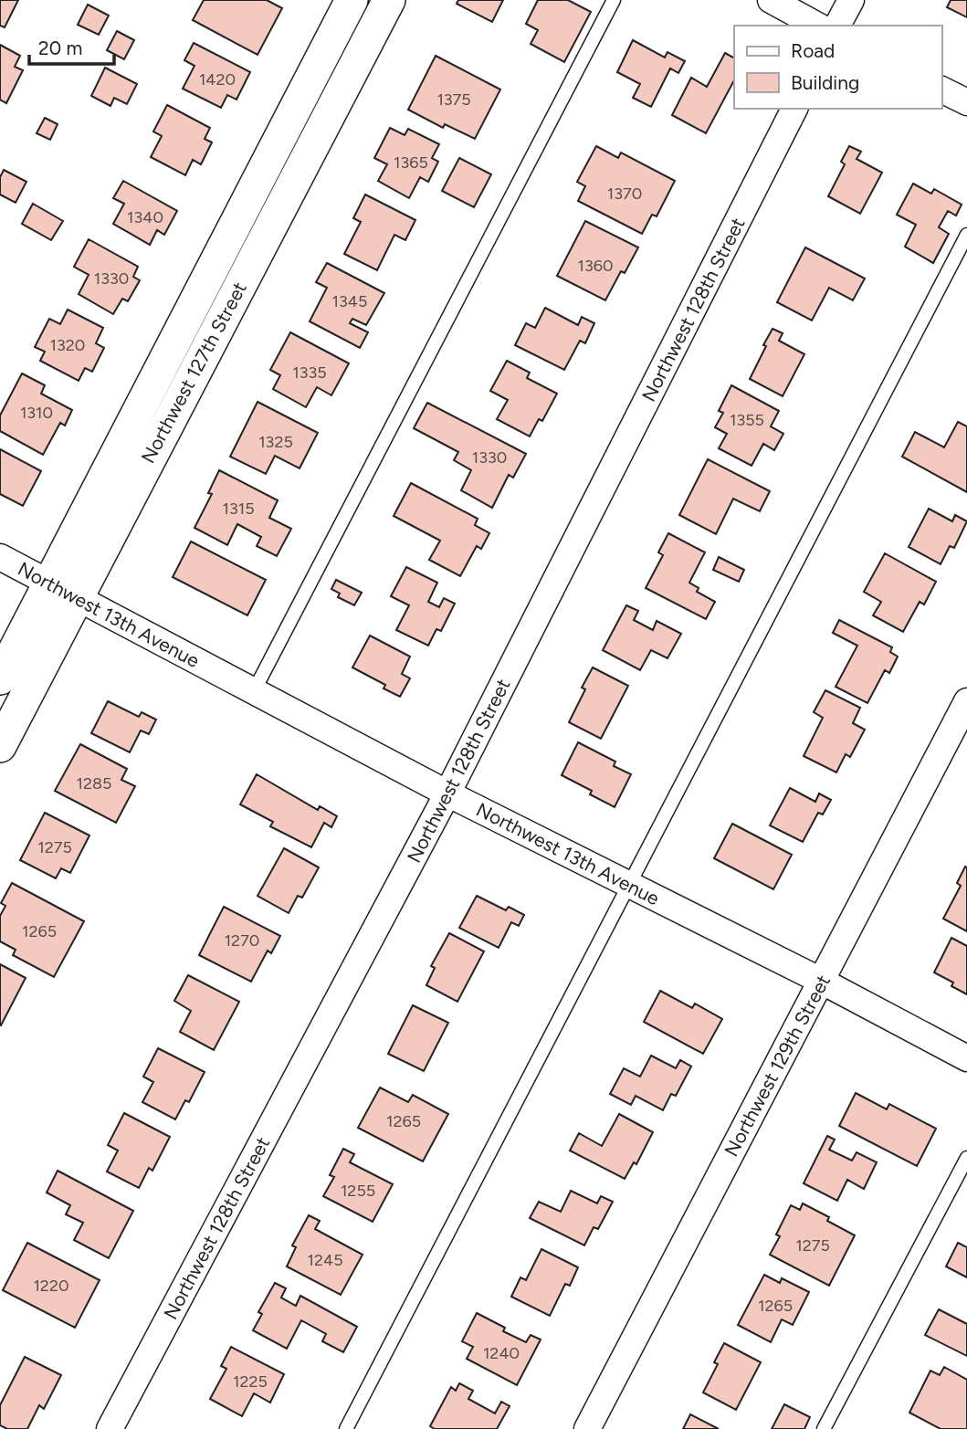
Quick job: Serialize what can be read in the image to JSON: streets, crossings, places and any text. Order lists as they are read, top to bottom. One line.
{"streets":{"street":["Northwest 128th Street","Northwest 127th Street","Northwest 13th Avenue","Northwest 129th Street"]},"crossings":[["Northwest 128th Street","Northwest 13th Avenue"],["Northwest 127th Street","Northwest 13th Avenue"],["Northwest 13th Avenue","Northwest 129th Street"]],"house_numbers":["1420","1375","1365","1370","1340","1360","1330","1345","1320","1335","1310","1355","1325","1330","1315","1285","1275","1265","1270","1265","1255","1275","1245","1220","1265","1240","1225"],"legend":["Road","Building"],"scale_bar":"20 m"}
